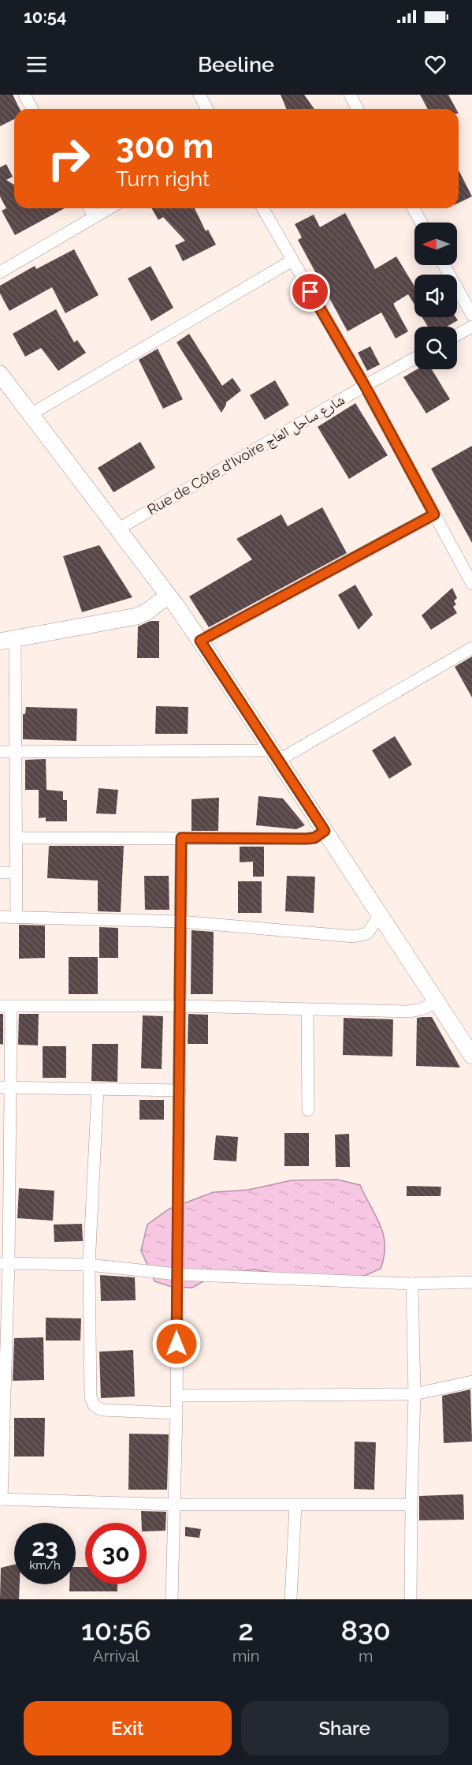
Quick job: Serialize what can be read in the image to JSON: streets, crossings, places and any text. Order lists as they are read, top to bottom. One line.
{"streets":{"street":["Rue de Côte d'Ivoire شارع ساحل العاج"]},"north":"left","page":{"status":"10:54","header":"Beeline","turn":["300 m","Turn right"],"speed":"23 km/h","limit":"30","eta":["10:56","Arrival","2","min","830","m"],"buttons":["Exit","Share"]}}
